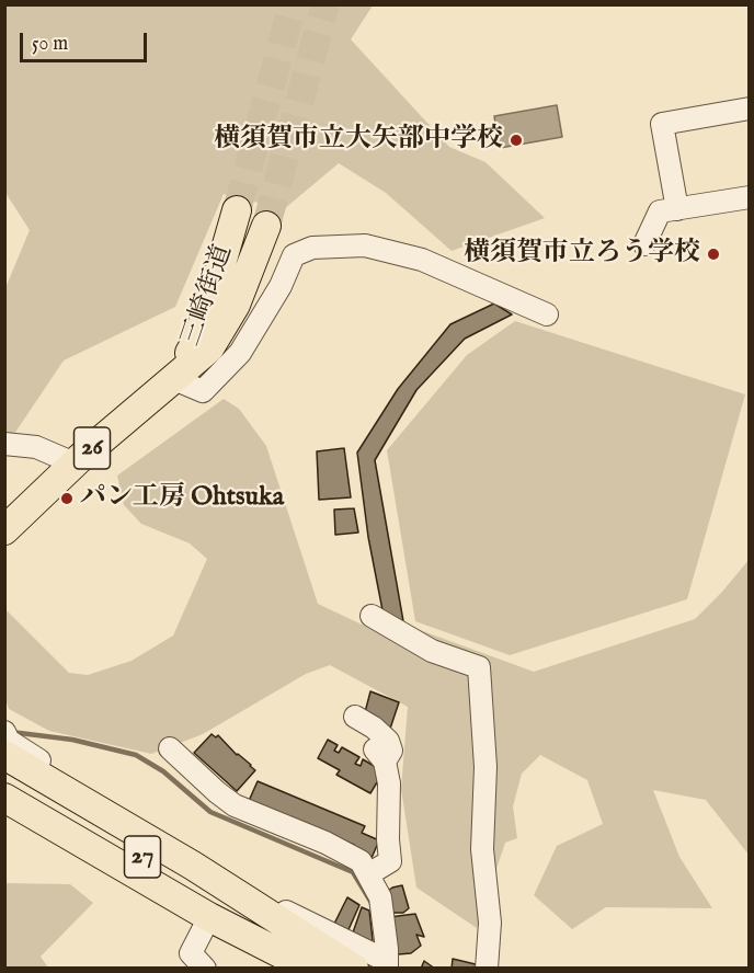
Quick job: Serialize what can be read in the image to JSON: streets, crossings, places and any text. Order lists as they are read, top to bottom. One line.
{"streets":{"main road":["三崎街道","26","27"]},"places":["横須賀市立大矢部中学校","横須賀市立ろう学校","パン工房 Ohtsuka"],"scale_bar":"50 m"}
